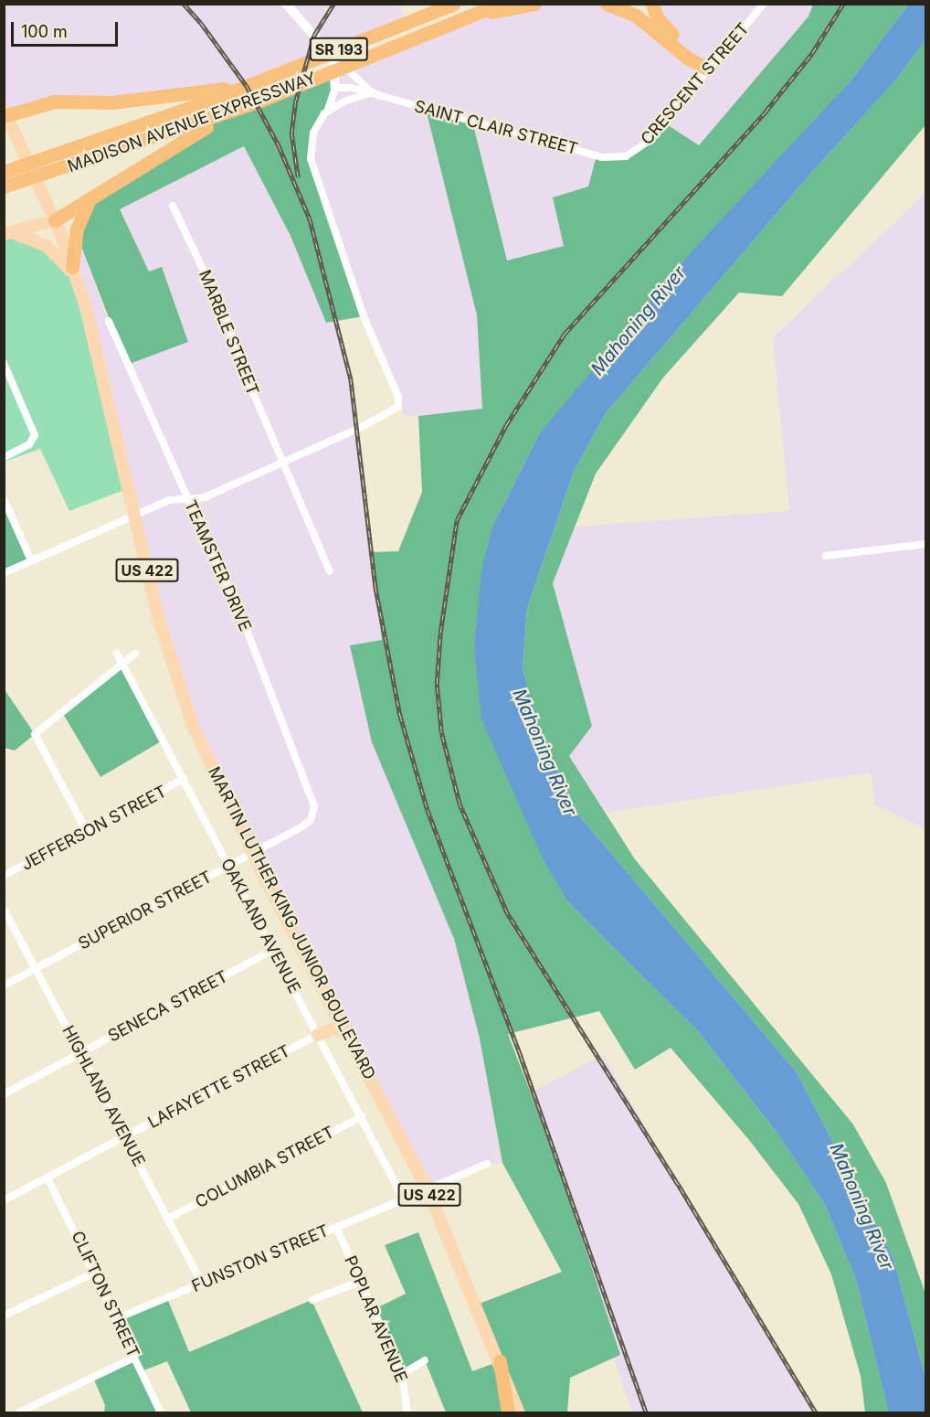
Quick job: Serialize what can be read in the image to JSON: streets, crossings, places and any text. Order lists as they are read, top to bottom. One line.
{"streets":{"highway":["SR 193","MADISON AVENUE EXPRESSWAY"],"main road":["US 422","MARTIN LUTHER KING JUNIOR BOULEVARD"],"street":["CRESCENT STREET","SAINT CLAIR STREET","MARBLE STREET","TEAMSTER DRIVE","JEFFERSON STREET","SUPERIOR STREET","OAKLAND AVENUE","SENECA STREET","LAFAYETTE STREET","HIGHLAND AVENUE","COLUMBIA STREET","FUNSTON STREET","CLIFTON STREET","POPLAR AVENUE"]},"crossings":[["SR 193","MADISON AVENUE EXPRESSWAY"],["SR 193","US 422"],["SR 193","MARTIN LUTHER KING JUNIOR BOULEVARD"],["CRESCENT STREET","SAINT CLAIR STREET"],["TEAMSTER DRIVE","SUPERIOR STREET"],["US 422","MARTIN LUTHER KING JUNIOR BOULEVARD"],["JEFFERSON STREET","OAKLAND AVENUE"],["SUPERIOR STREET","MARTIN LUTHER KING JUNIOR BOULEVARD"],["SUPERIOR STREET","OAKLAND AVENUE"],["SUPERIOR STREET","HIGHLAND AVENUE"],["OAKLAND AVENUE","SENECA STREET"],["OAKLAND AVENUE","LAFAYETTE STREET"],["OAKLAND AVENUE","COLUMBIA STREET"],["OAKLAND AVENUE","FUNSTON STREET"],["SENECA STREET","HIGHLAND AVENUE"],["LAFAYETTE STREET","HIGHLAND AVENUE"],["LAFAYETTE STREET","CLIFTON STREET"],["HIGHLAND AVENUE","COLUMBIA STREET"],["HIGHLAND AVENUE","FUNSTON STREET"],["FUNSTON STREET","CLIFTON STREET"],["FUNSTON STREET","POPLAR AVENUE"]],"water":["Mahoning River"],"scale_bar":"100 m"}
